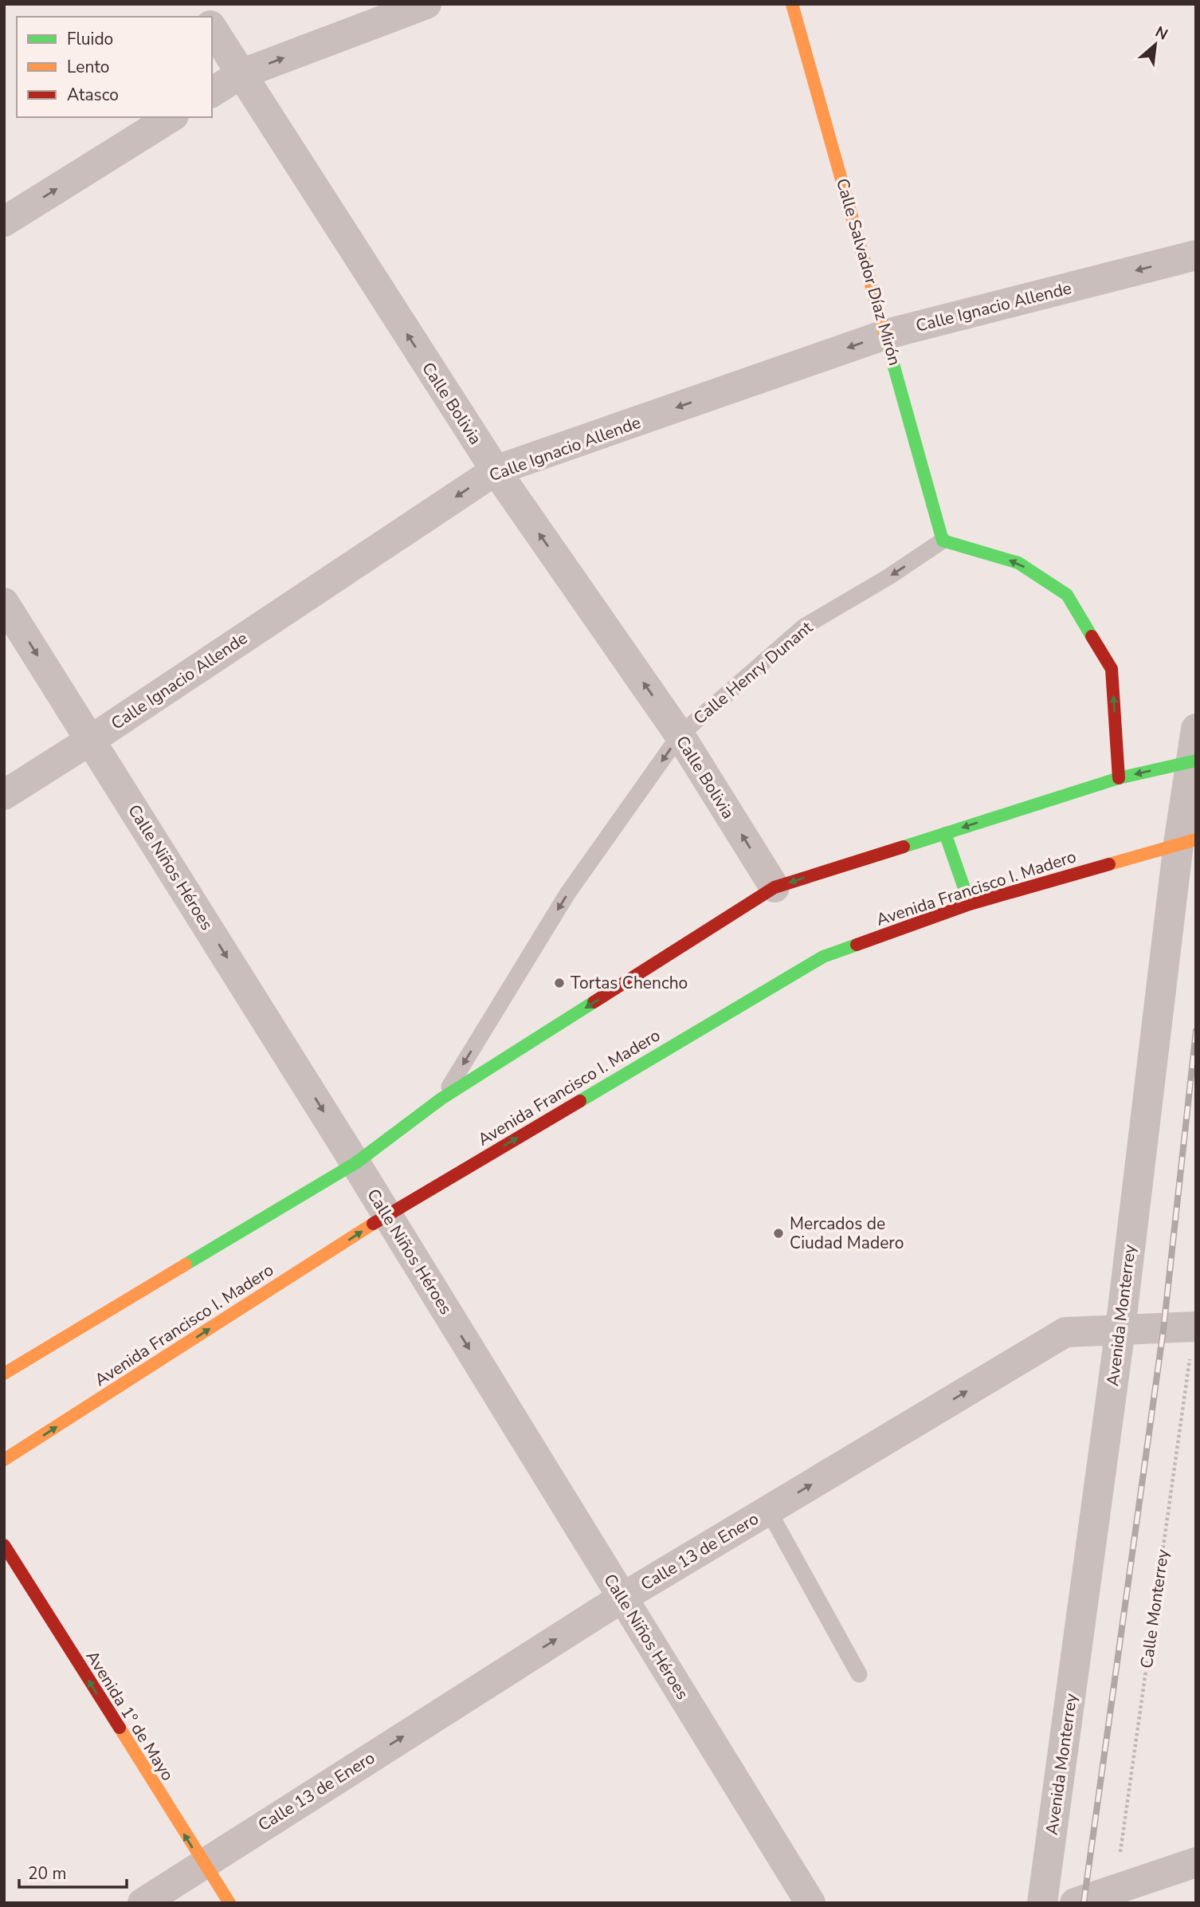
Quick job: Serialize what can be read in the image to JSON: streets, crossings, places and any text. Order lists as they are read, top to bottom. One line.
{"streets":{"main road":["Calle Salvador Díaz Mirón","Avenida Francisco I. Madero","Avenida 1º de Mayo"],"street":["Calle Ignacio Allende","Calle Bolivia","Calle Niños Héroes","Avenida Monterrey","Calle 13 de Enero"],"lane":["Calle Henry Dunant"],"path":["Calle Monterrey"]},"crossings":[["Calle Salvador Díaz Mirón","Calle Ignacio Allende"],["Calle Salvador Díaz Mirón","Calle Henry Dunant"],["Calle Ignacio Allende","Calle Bolivia"],["Calle Ignacio Allende","Calle Niños Héroes"],["Calle Bolivia","Calle Henry Dunant"],["Calle Niños Héroes","Avenida Francisco I. Madero"],["Calle Niños Héroes","Calle 13 de Enero"],["Avenida Francisco I. Madero","Avenida Monterrey"],["Avenida Monterrey","Calle 13 de Enero"],["Calle 13 de Enero","Calle Monterrey"],["Calle 13 de Enero","Avenida 1º de Mayo"]],"one_way":["Calle Ignacio Allende","Calle Bolivia","Calle Henry Dunant","Calle Niños Héroes","Calle 13 de Enero","Avenida 1º de Mayo"],"places":["Tortas Chencho","Mercados de Ciudad Madero"],"legend":["Fluido","Lento","Atasco"],"scale_bar":"20 m","north":"top right"}
